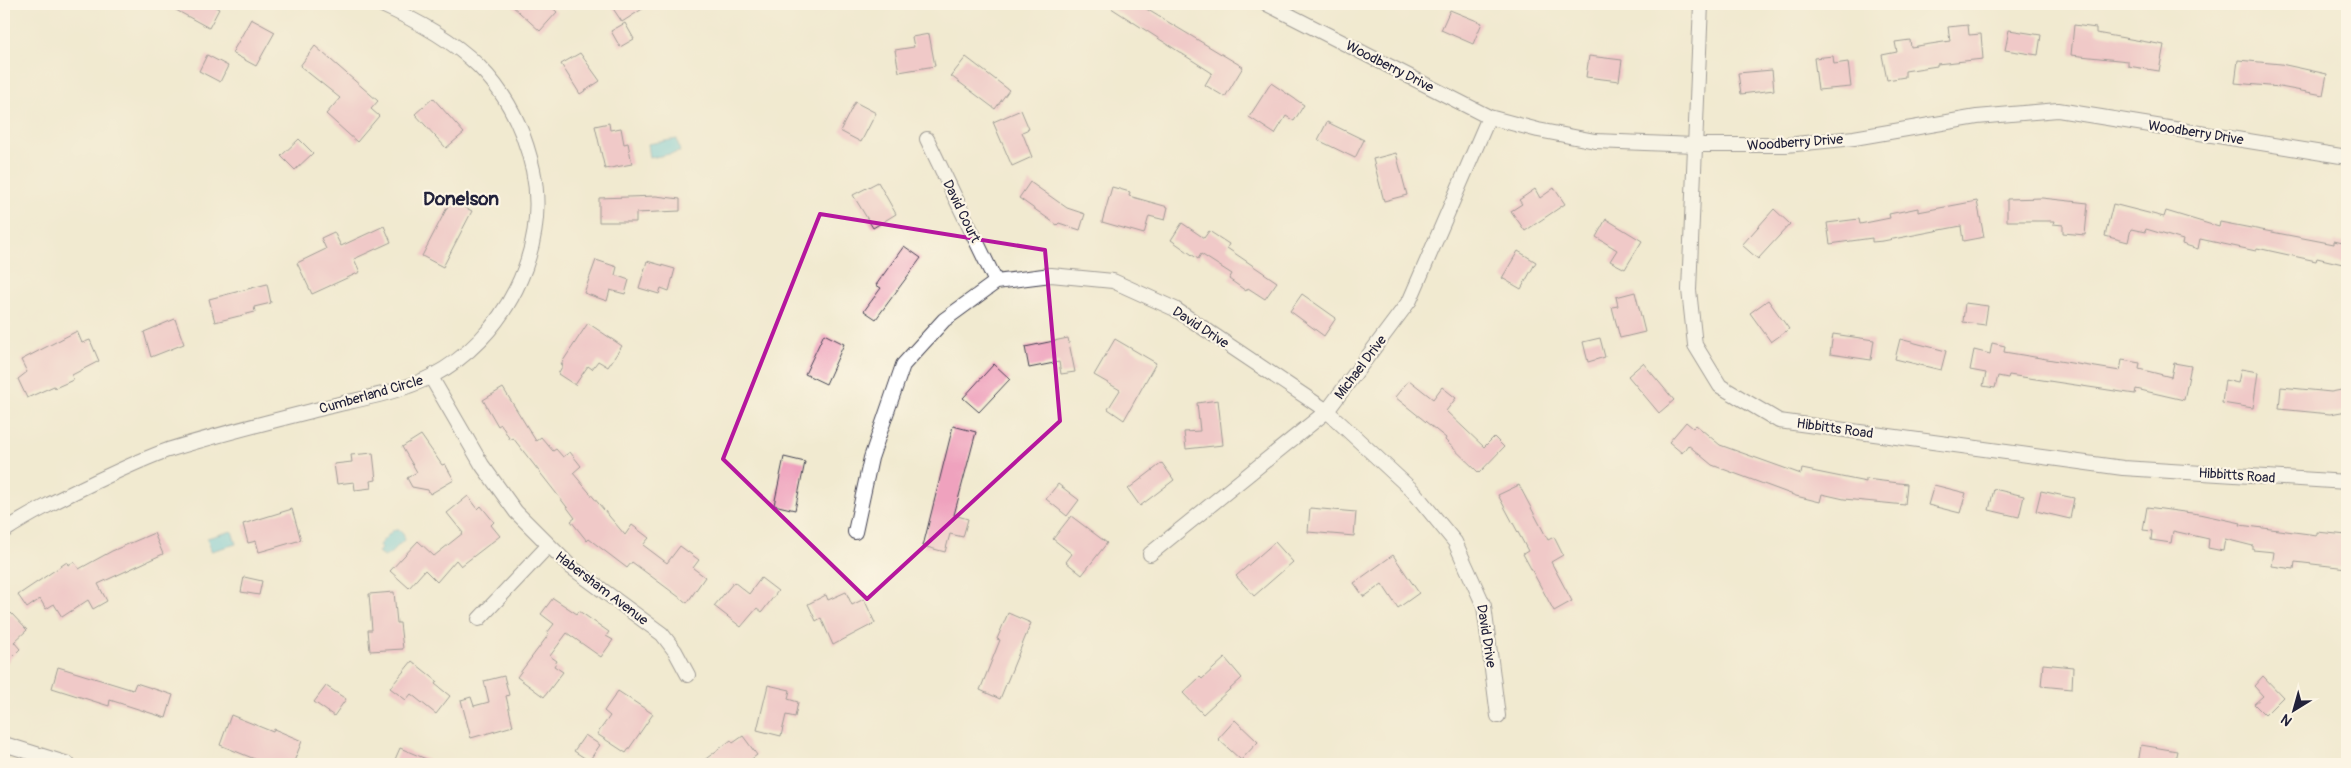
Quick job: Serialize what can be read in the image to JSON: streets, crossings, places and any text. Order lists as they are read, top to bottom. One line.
{"streets":{"street":["Woodberry Drive","David Court","David Drive","Michael Drive","Cumberland Circle","Hibbitts Road","Habersham Avenue"]},"crossings":[["Woodberry Drive","Michael Drive"],["Woodberry Drive","Hibbitts Road"],["David Court","David Drive"],["David Drive","Michael Drive"],["Cumberland Circle","Habersham Avenue"]],"districts":["Donelson"],"north":"bottom left"}
